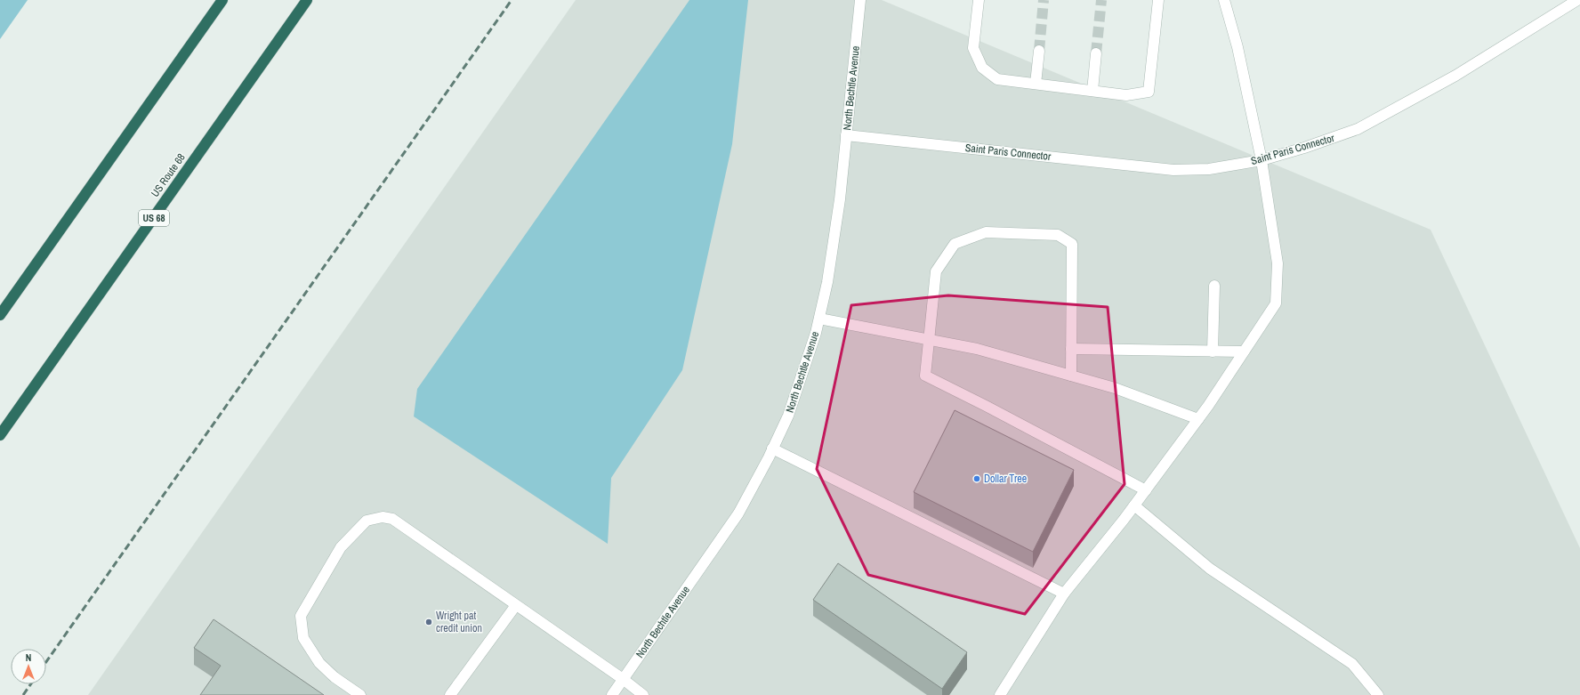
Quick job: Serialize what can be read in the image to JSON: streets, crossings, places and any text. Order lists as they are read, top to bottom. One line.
{"streets":{"highway":["US Route 68","US 68"],"street":["North Bechtle Avenue","Saint Paris Connector"]},"crossings":[["North Bechtle Avenue","Saint Paris Connector"]],"places":["Dollar Tree","Wright pat credit union"],"north":"top"}
